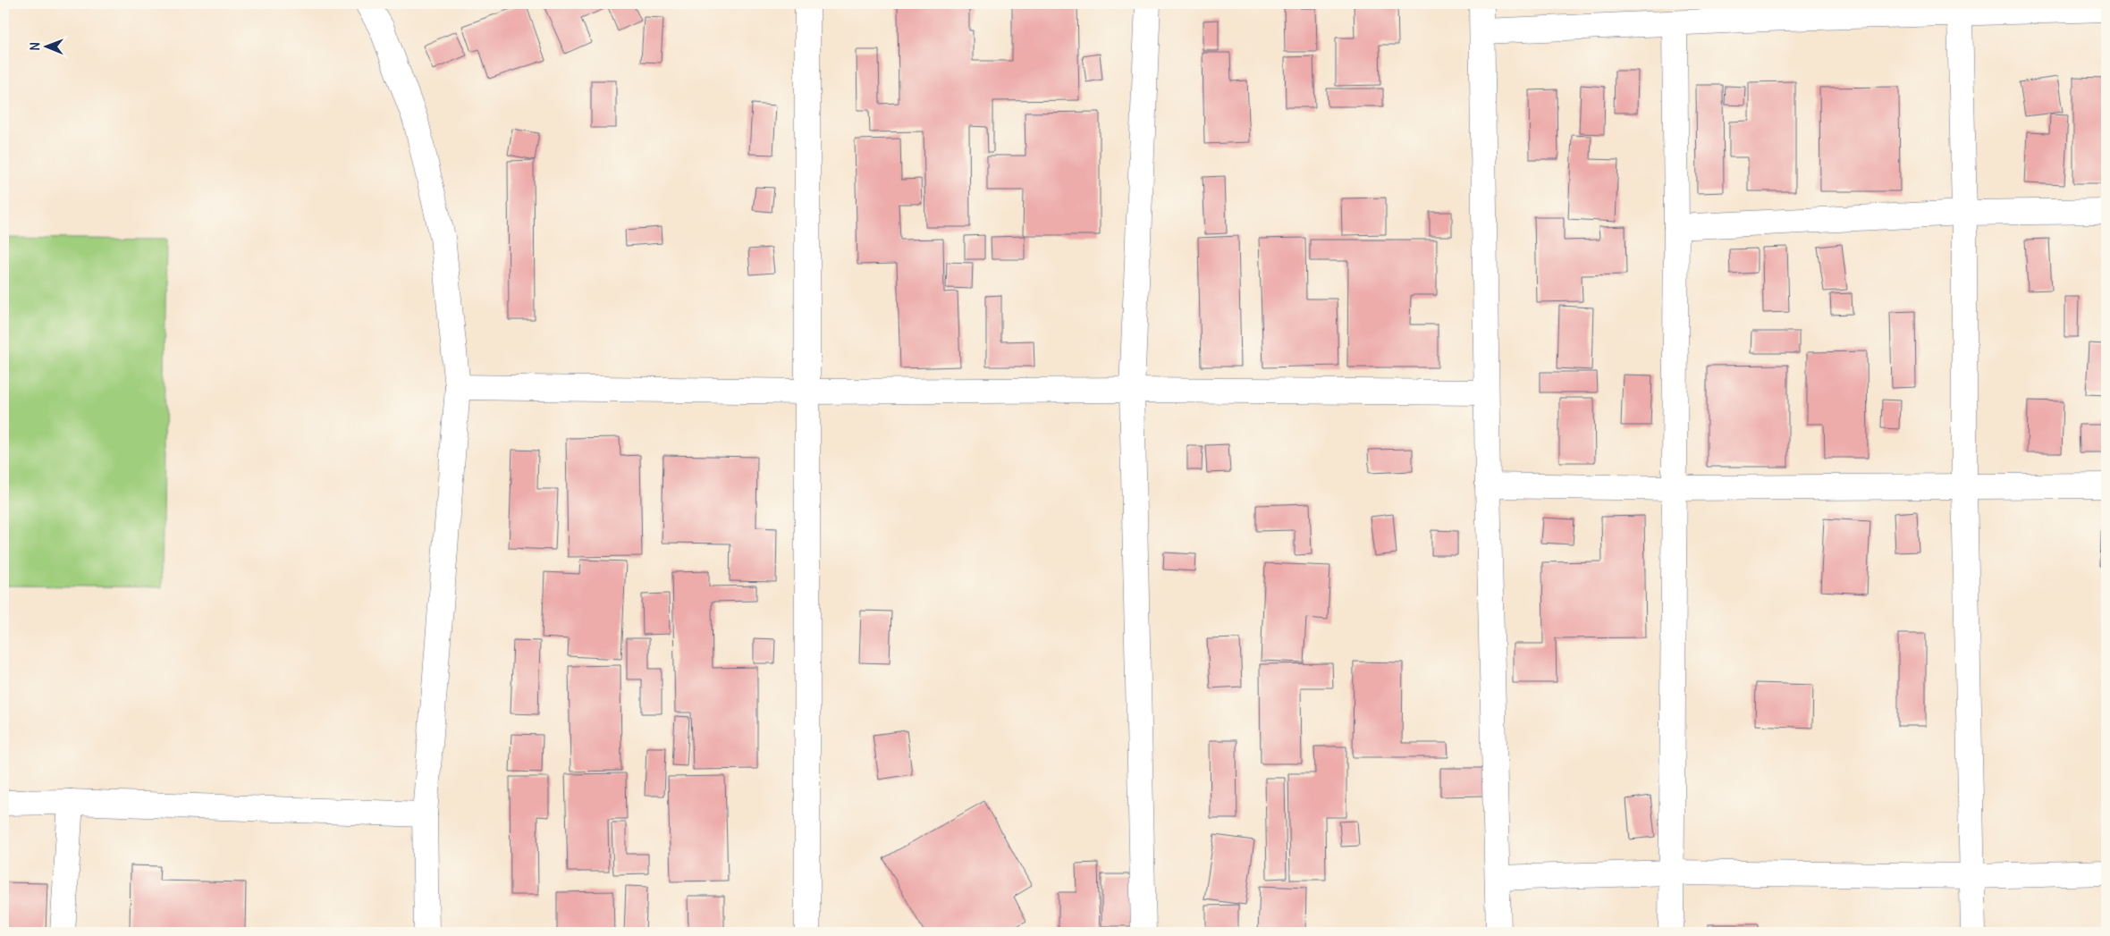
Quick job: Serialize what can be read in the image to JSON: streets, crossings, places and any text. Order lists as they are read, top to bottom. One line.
{"north":"left"}
